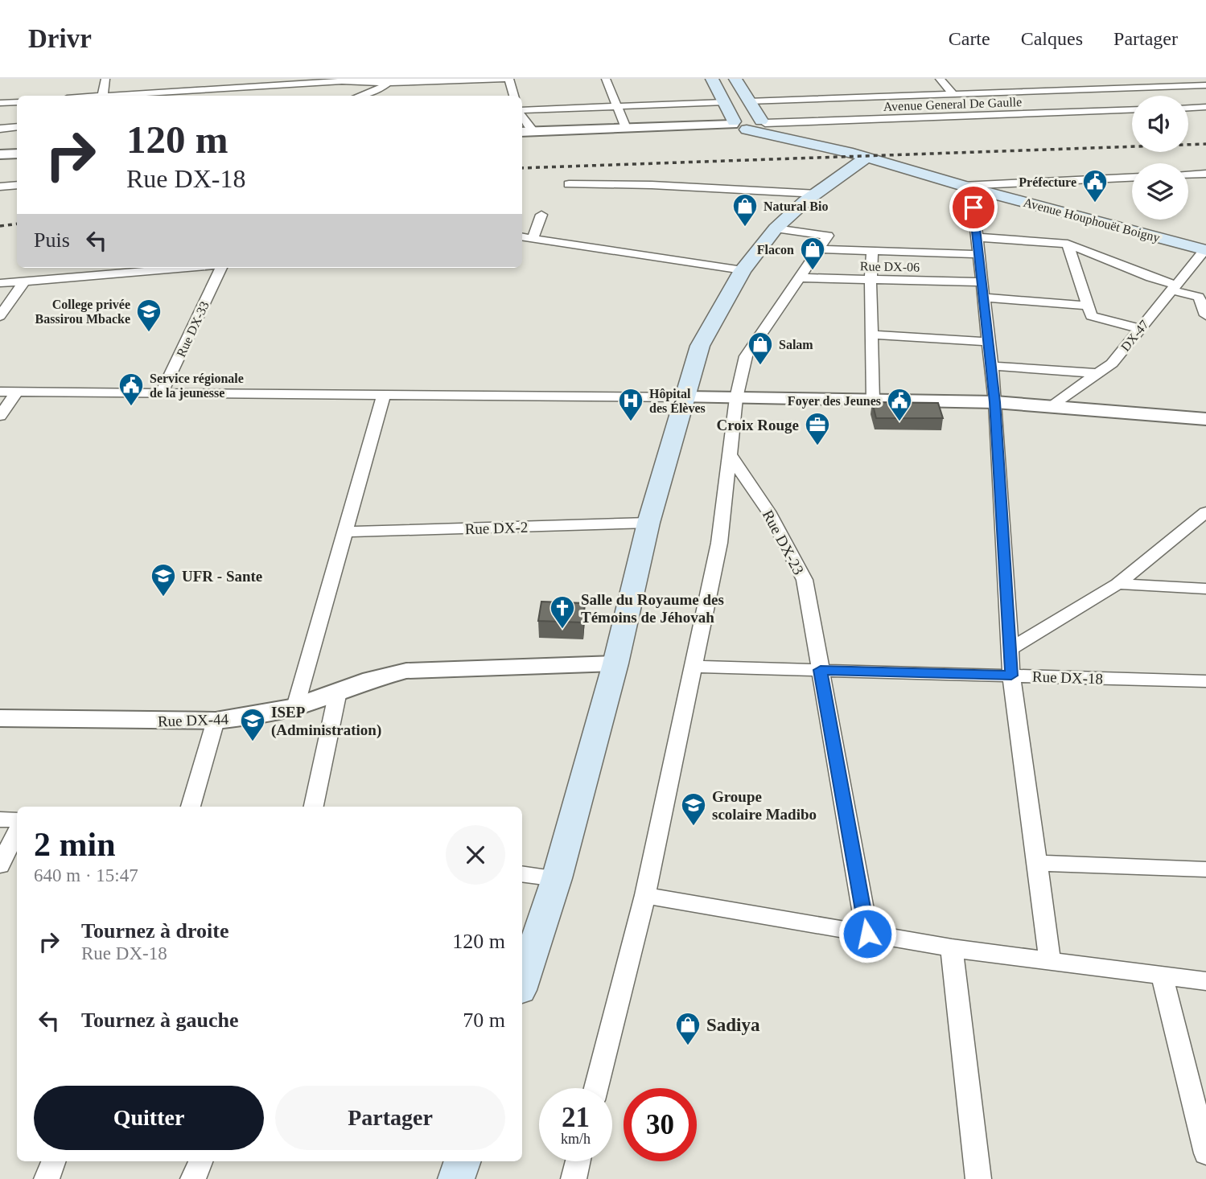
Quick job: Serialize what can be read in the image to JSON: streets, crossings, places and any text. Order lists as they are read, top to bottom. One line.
{"streets":{"main road":["Avenue Houphouët Boigny"],"street":["Avenue General De Gaulle","Rue DX-06","Rue DX-33","DX-47","Rue DX-2","Rue DX-23","Rue DX-18","Rue DX-44"]},"crossings":[["Avenue Houphouët Boigny","DX-47"],["Rue DX-23","Rue DX-18"]],"places":{"public building":["Préfecture","Service régionale de la jeunesse","Foyer des Jeunes"],"shop":["Natural Bio","Flacon","Salam","Sadiya"],"school or university":["College privée Bassirou Mbacke","UFR - Sante","ISEP (Administration)","Groupe scolaire Madibo"],"hospital":["Hôpital des Élèves"],"office":["Croix Rouge"],"church":["Salle du Royaume des Témoins de Jéhovah"]},"page":{"header":"Drivr","nav":["Carte","Calques","Partager"],"turn":["120 m","Rue DX-18"],"then":"Puis","heading":["2 min","640 m · 15:47"],"list":[{"name":"Tournez à droite","note":"Rue DX-18","value":"120 m"},{"name":"Tournez à gauche","value":"70 m"}],"buttons":["Quitter","Partager"],"speed":"21 km/h","limit":"30"}}
